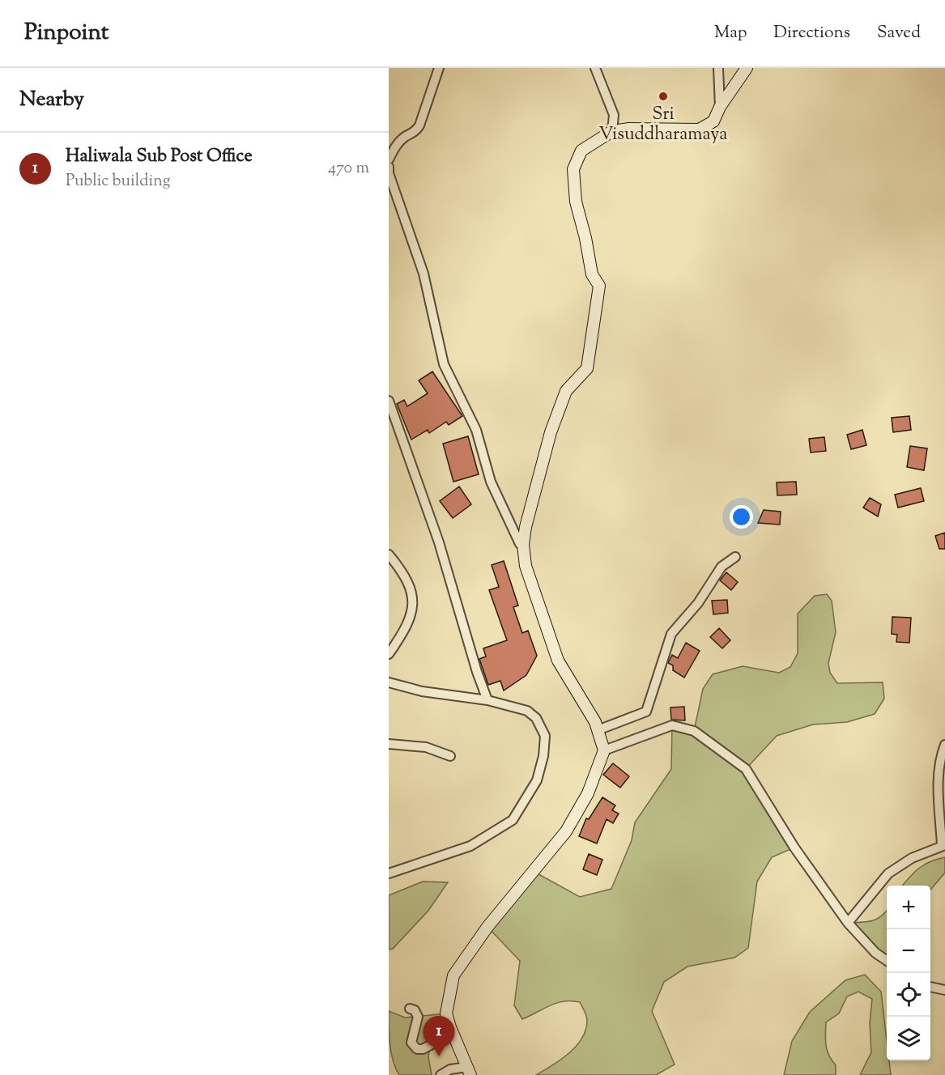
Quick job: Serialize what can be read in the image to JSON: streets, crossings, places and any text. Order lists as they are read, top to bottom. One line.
{"places":["Sri Visuddharamaya"],"page":{"header":"Pinpoint","nav":["Map","Directions","Saved"],"heading":"Nearby","list":[{"mark":"1","name":"Haliwala Sub Post Office","note":"Public building","value":"470 m"}],"map_buttons":["+","−"],"pins":"1"}}
